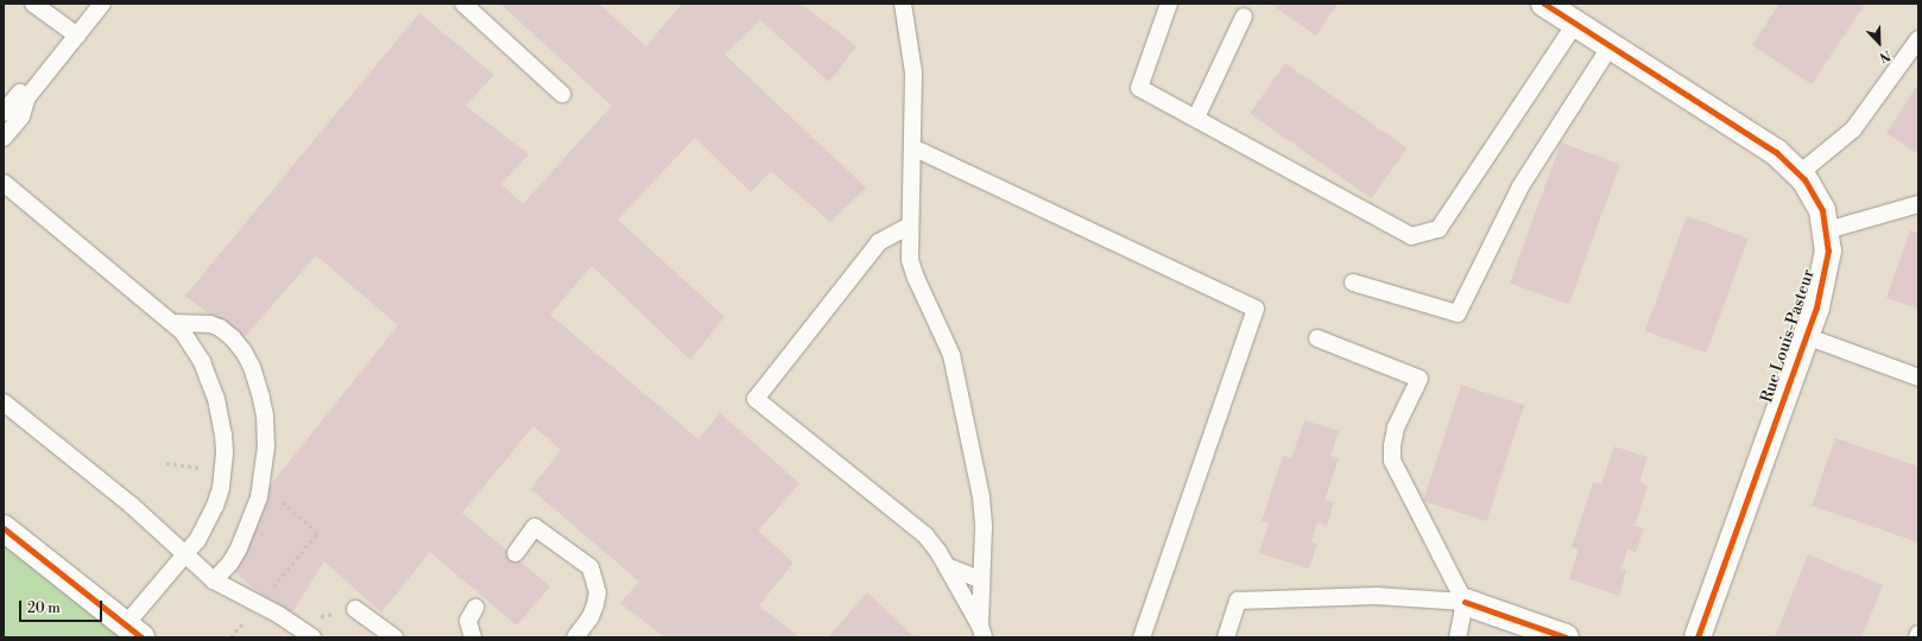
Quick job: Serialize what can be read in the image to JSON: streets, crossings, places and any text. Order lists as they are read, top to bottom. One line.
{"streets":{"street":["Rue Louis-Pasteur"]},"scale_bar":"20 m","north":"bottom right"}
